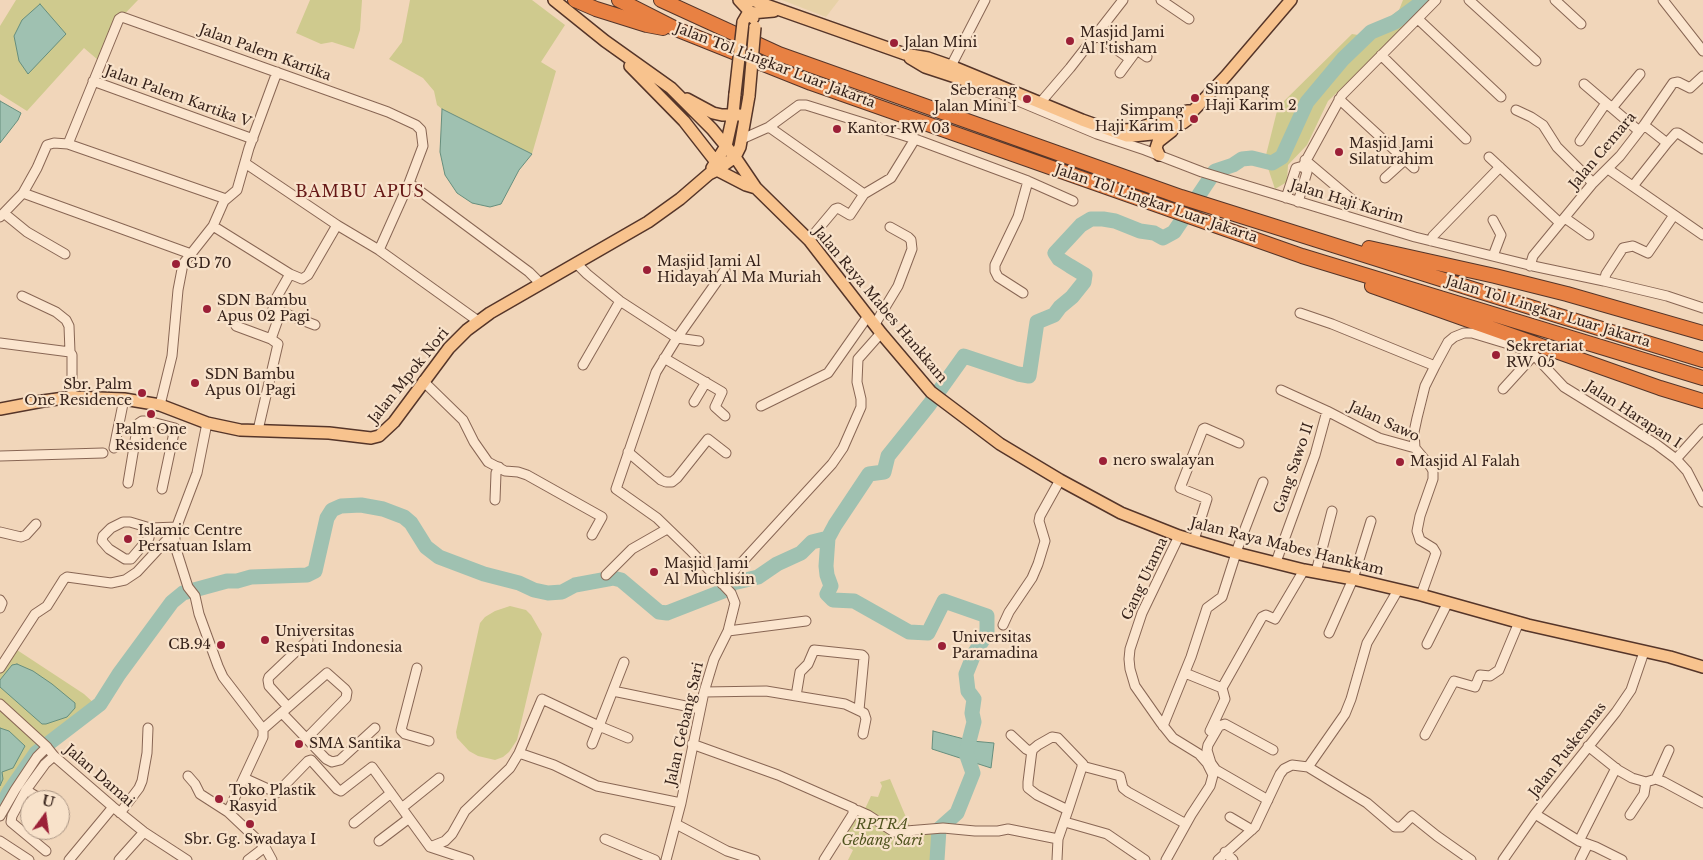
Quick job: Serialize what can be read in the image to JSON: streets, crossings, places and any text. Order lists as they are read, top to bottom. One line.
{"streets":{"highway":["Jalan Tol Lingkar Luar Jakarta"],"main road":["Jalan Raya Mabes Hankkam","Jalan Mpok Nori"],"street":["Jalan Palem Kartika","Jalan Palem Kartika V","Jalan Cemara","Jalan Haji Karim","Jalan Harapan I","Jalan Sawo","Gang Sawo II","Gang Utama","Jalan Gebang Sari","Jalan Puskesmas","Jalan Damai"]},"crossings":[["Jalan Palem Kartika","Jalan Palem Kartika V"],["Jalan Cemara","Jalan Haji Karim"],["Jalan Raya Mabes Hankkam","Jalan Sawo"],["Jalan Raya Mabes Hankkam","Gang Sawo II"],["Jalan Raya Mabes Hankkam","Gang Utama"],["Jalan Raya Mabes Hankkam","Jalan Puskesmas"],["Jalan Harapan I","Jalan Sawo"],["Jalan Sawo","Gang Sawo II"]],"districts":["BAMBU APUS"],"parks":["RPTRA Gebang Sari"],"places":["Masjid Jami Al I'tisham","Jalan Mini","Simpang Haji Karim 2","Seberang Jalan Mini I","Simpang Haji Karim 1","Kantor RW 03","Masjid Jami Silaturahim","GD 70","Masjid Jami Al Hidayah Al Ma Muriah","SDN Bambu Apus 02 Pagi","Sekretariat RW 05","SDN Bambu Apus 01 Pagi","Sbr. Palm One Residence","Palm One Residence","nero swalayan","Masjid Al Falah","Islamic Centre Persatuan Islam","Masjid Jami Al Muchlisin","Universitas Respati Indonesia","CB.94","Universitas Paramadina","SMA Santika","Toko Plastik Rasyid","Sbr. Gg. Swadaya I"],"north":"top"}
